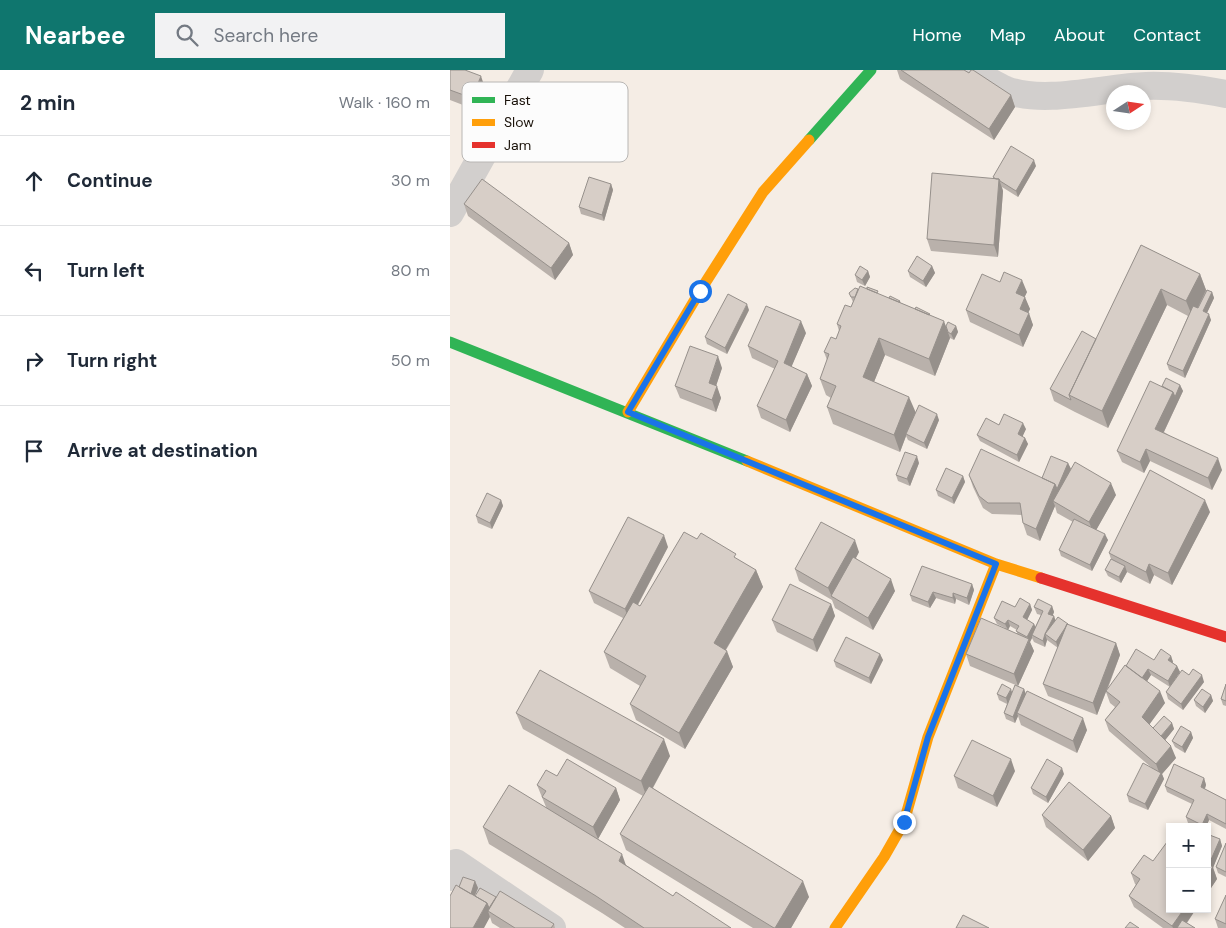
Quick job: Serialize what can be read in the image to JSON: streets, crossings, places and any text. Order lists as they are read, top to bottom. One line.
{"legend":["Fast","Slow","Jam"],"north":"right","page":{"header":"Nearbee","search":"Search here","nav":["Home","Map","About","Contact"],"heading":["2 min","Walk · 160 m"],"list":[["Continue","30 m"],["Turn left","80 m"],["Turn right","50 m"],"Arrive at destination"],"map_buttons":["+","−"]}}
